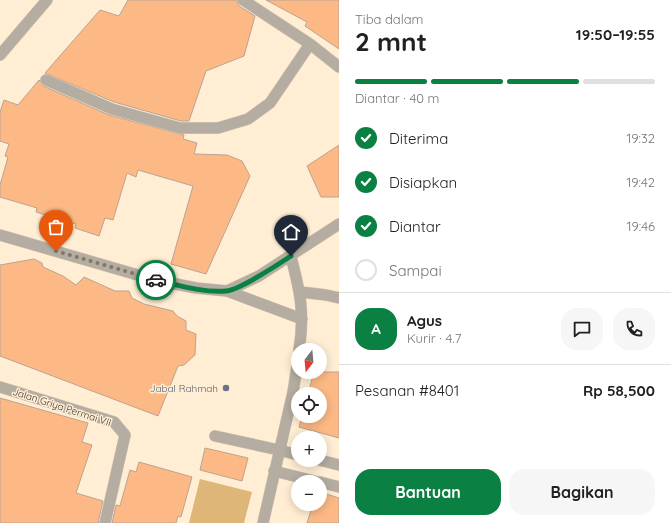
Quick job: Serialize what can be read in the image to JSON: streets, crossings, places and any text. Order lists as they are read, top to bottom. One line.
{"streets":{"street":["Jalan Griya Permai VII"]},"places":["Jabal Rahmah"],"north":"bottom","page":{"heading":["2 mnt","Tiba dalam","19:50–19:55"],"panel":["Agus","Kurir · 4.7","Pesanan #8401","Rp 58,500"],"bar":"Diantar · 40 m","list":[["Diterima","19:32"],["Disiapkan","19:42"],["Diantar","19:46"],"Sampai"],"round":"A","map_buttons":["+","−"],"buttons":["Bantuan","Bagikan"]}}
